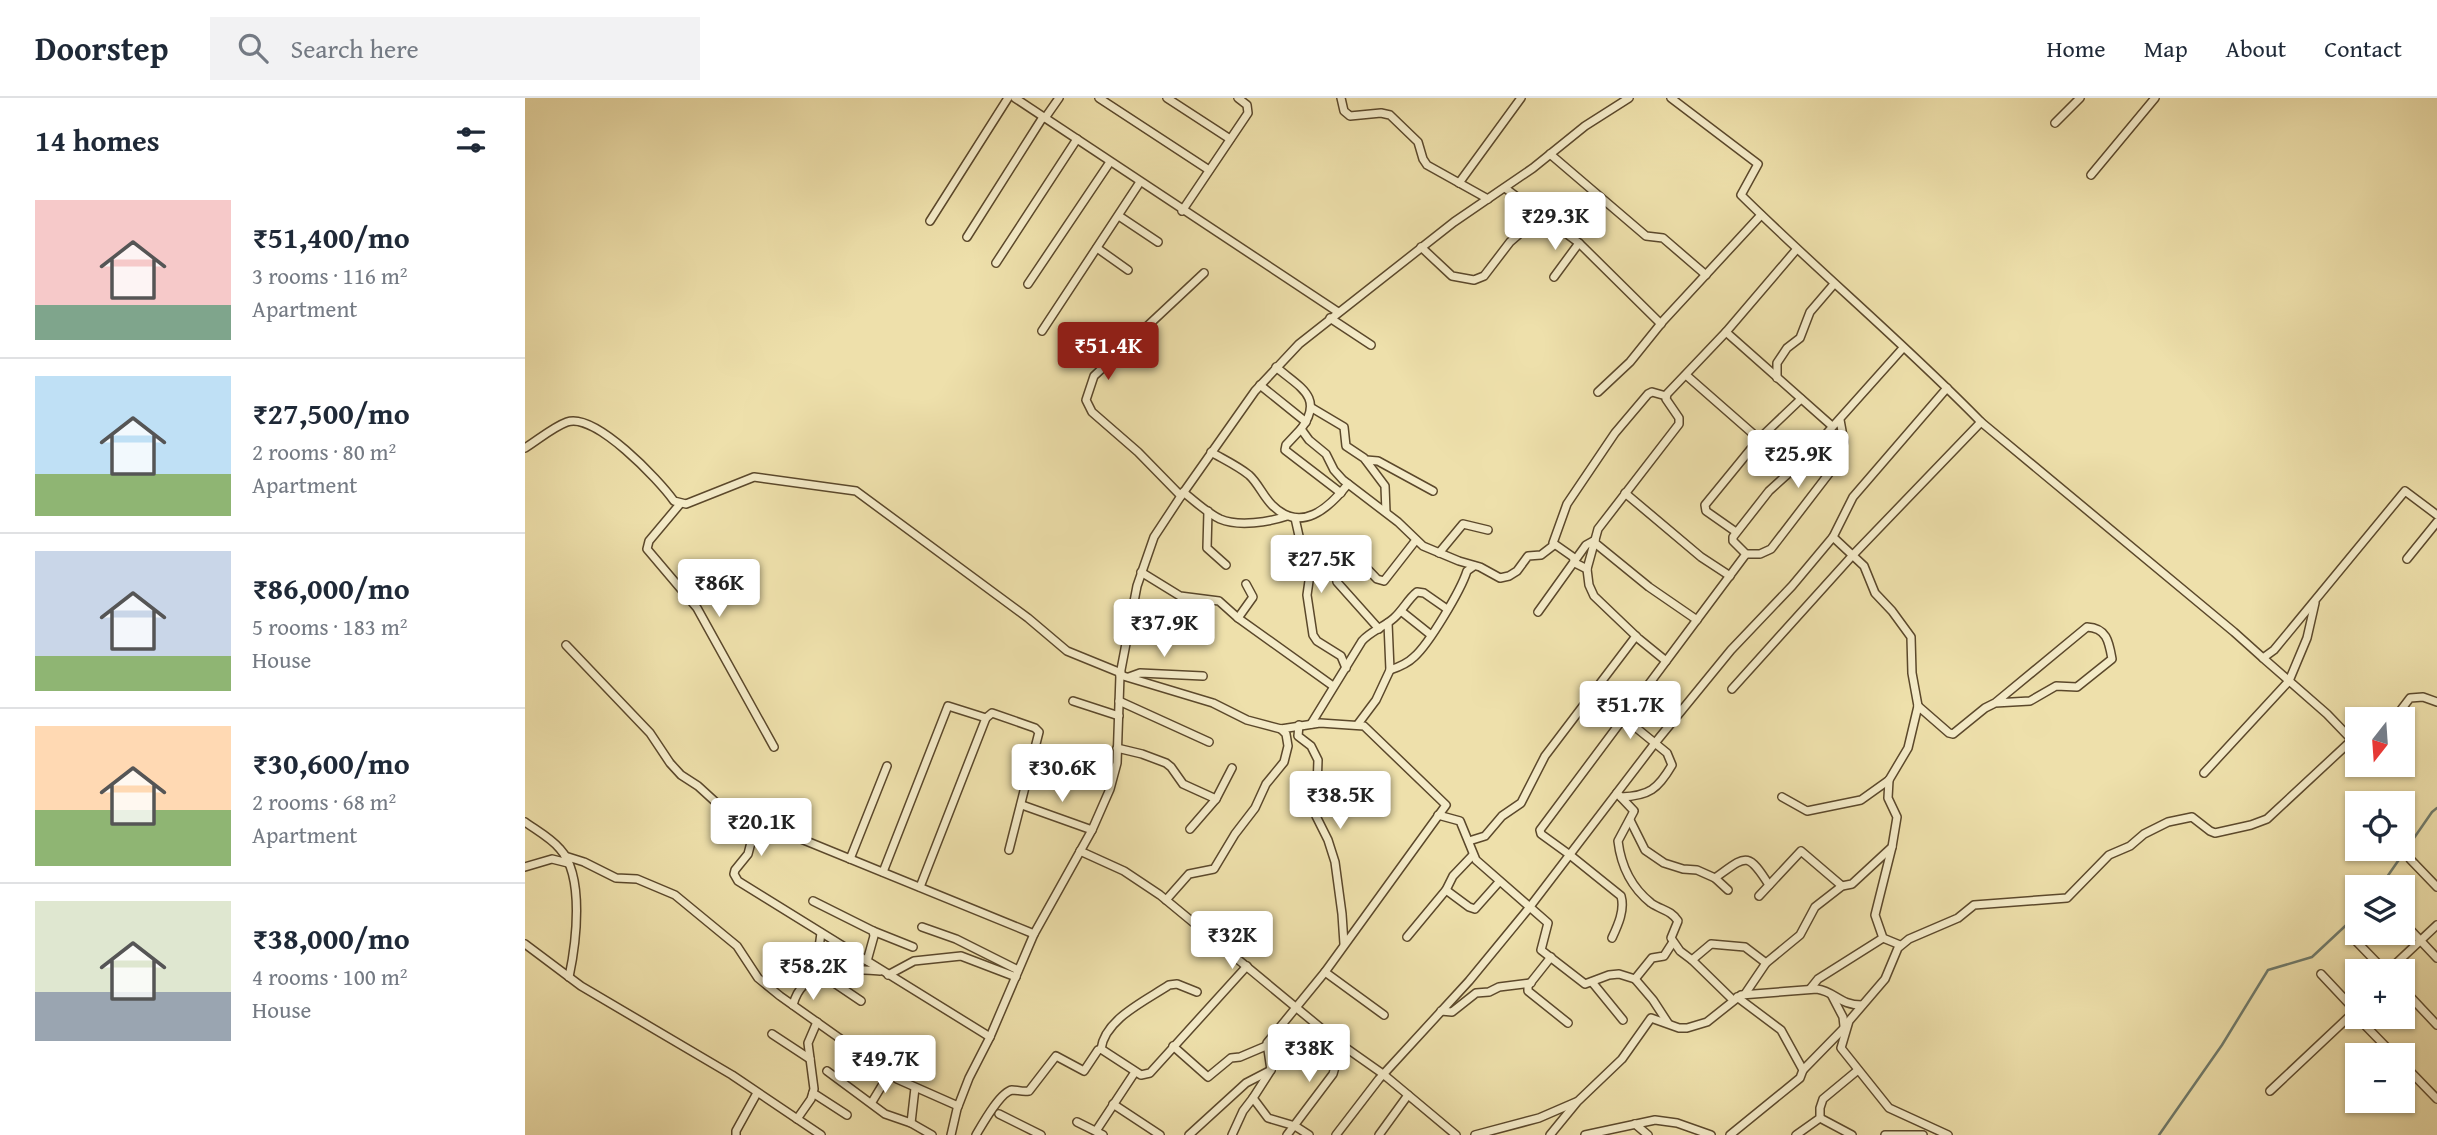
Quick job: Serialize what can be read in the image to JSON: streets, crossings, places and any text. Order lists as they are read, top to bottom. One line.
{"north":"bottom","page":{"header":"Doorstep","search":"Search here","nav":["Home","Map","About","Contact"],"heading":"14 homes","list":[{"name":"₹51,400/mo","note":"3 rooms · 116 m² · Apartment"},{"name":"₹27,500/mo","note":"2 rooms · 80 m² · Apartment"},{"name":"₹86,000/mo","note":"5 rooms · 183 m² · House"},{"name":"₹30,600/mo","note":"2 rooms · 68 m² · Apartment"},{"name":"₹38,000/mo","note":"4 rooms · 100 m² · House"}],"price":["₹29.3K","₹51.4K","₹25.9K","₹27.5K","₹86K","₹37.9K","₹51.7K","₹30.6K","₹38.5K","₹20.1K","₹32K","₹58.2K","₹38K","₹49.7K"],"map_buttons":["+","−"]}}
